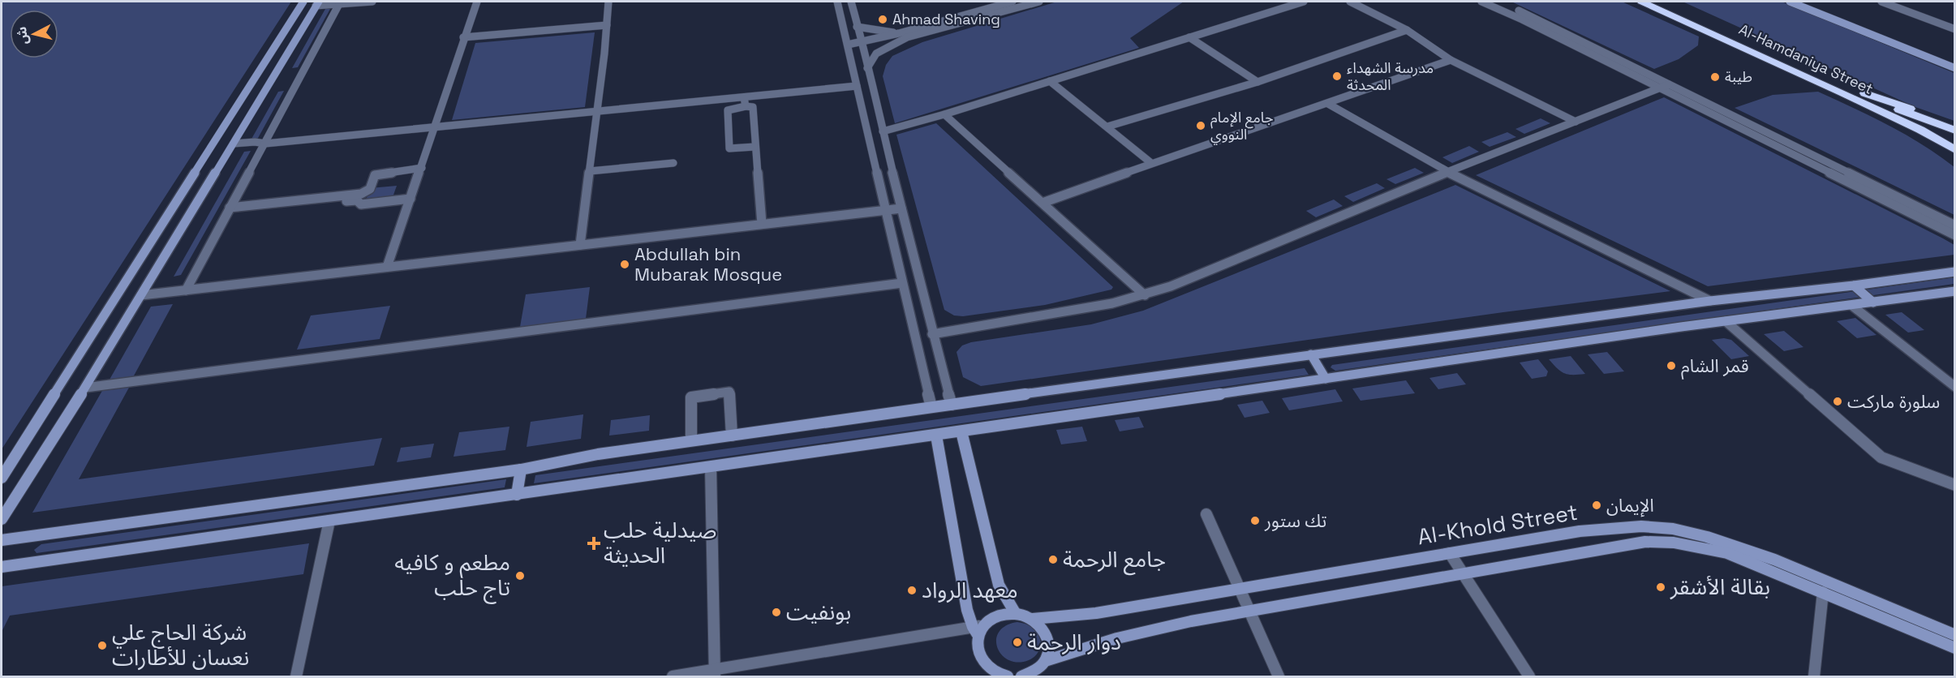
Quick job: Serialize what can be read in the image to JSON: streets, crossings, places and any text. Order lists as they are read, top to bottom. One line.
{"streets":{"highway":["Al-Hamdaniya Street"],"main road":["Al-Khold Street"]},"places":{"other":["Ahmad Shaving","مدرسة الشهداء المحدثة","طيبة","جامع الإمام النووي","Abdullah bin Mubarak Mosque","قمر الشام","سلورة ماركت","الإيمان","تك ستور","جامع الرحمة","مطعم و كافيه تاج حلب","بقالة الأشقر","معهد الرواد","بونفيت","دوار الرحمة","شركة الحاج علي نعسان للأطارات"],"health":["صيدلية حلب الحديثة"]},"north":"left"}
